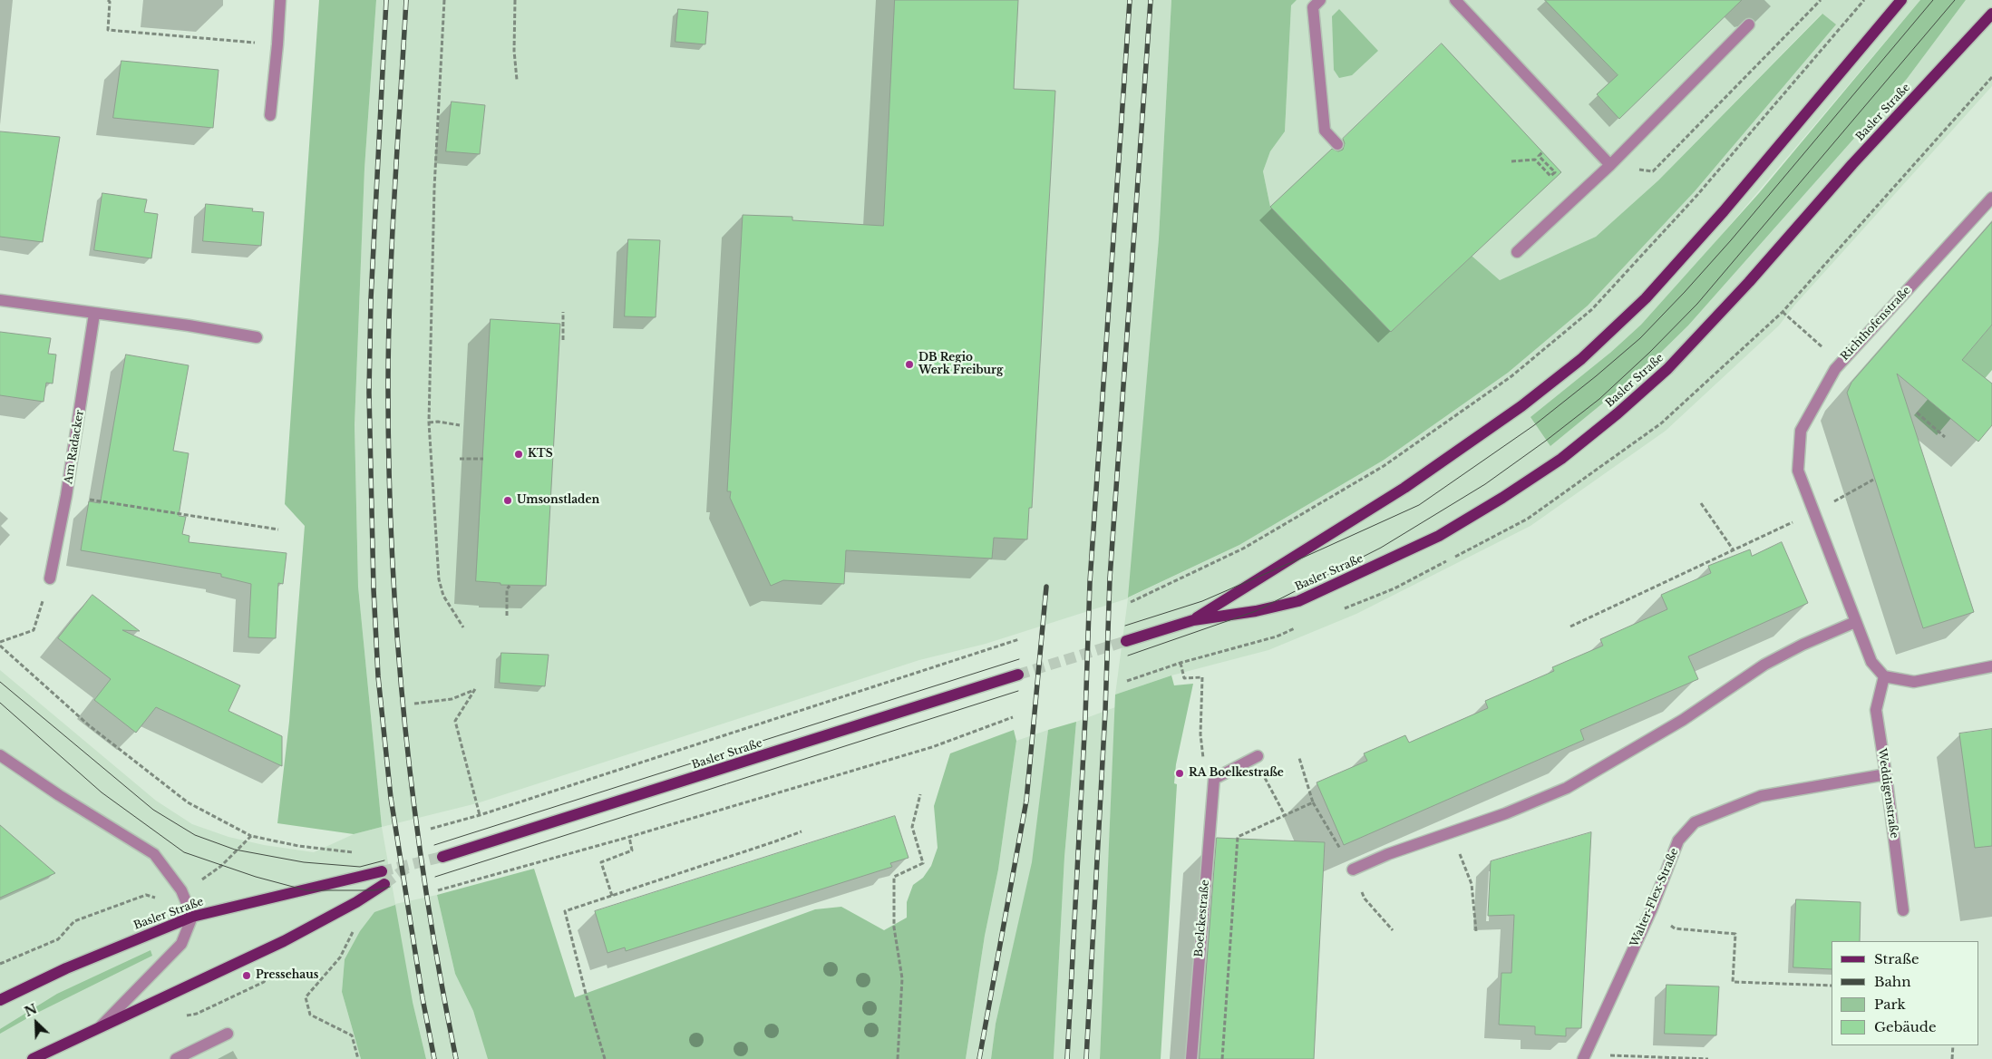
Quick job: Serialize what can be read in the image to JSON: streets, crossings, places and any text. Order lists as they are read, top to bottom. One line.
{"streets":{"main road":["Basler Straße"],"street":["Richthofenstraße","Am Radacker","Weddigenstraße","Walter-Flex-Straße","Boelckestraße"]},"crossings":[["Weddigenstraße","Walter-Flex-Straße"]],"places":["DB Regio Werk Freiburg","KTS","Umsonstladen","RA Boelkestraße","Pressehaus"],"legend":["Straße","Bahn","Park","Gebäude"],"north":"top left"}
